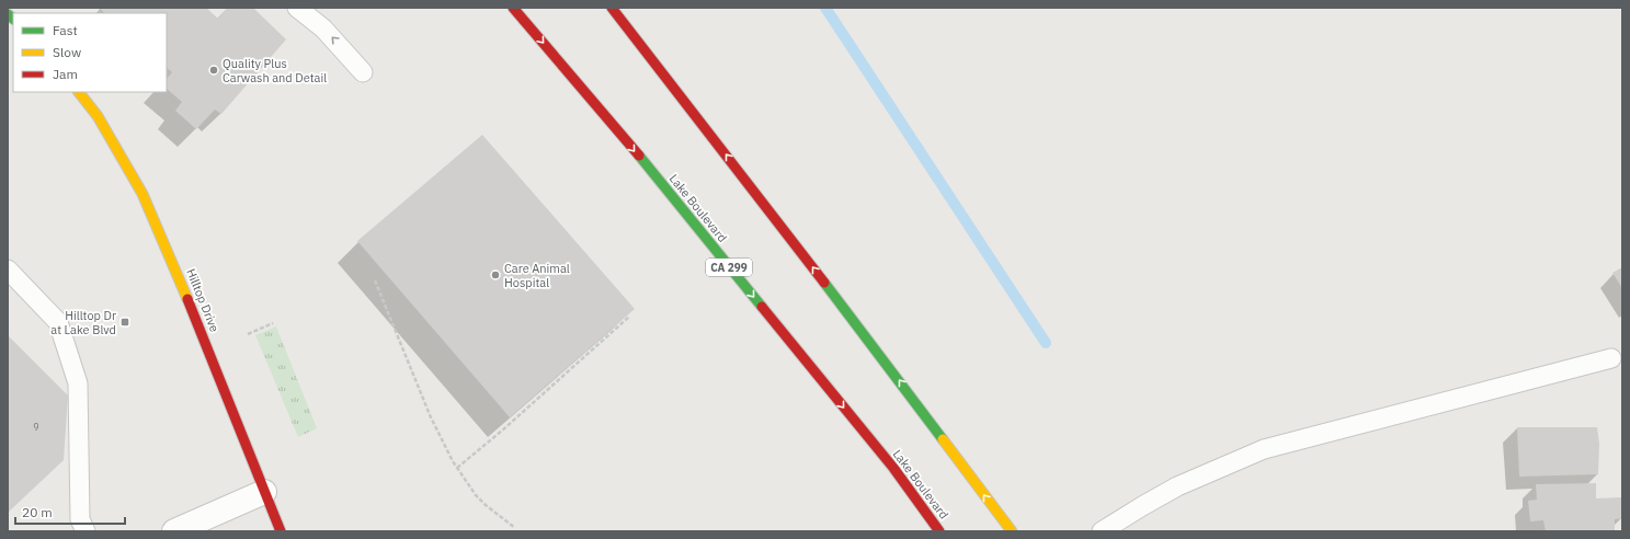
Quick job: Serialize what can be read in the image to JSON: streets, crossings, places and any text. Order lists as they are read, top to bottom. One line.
{"streets":{"main road":["Lake Boulevard","CA 299","Hilltop Drive"]},"places":{"other":["Quality Plus Carwash and Detail","Care Animal Hospital"],"transit":["Hilltop Dr at Lake Blvd"]},"house_numbers":["9"],"legend":["Fast","Slow","Jam"],"scale_bar":"20 m"}
